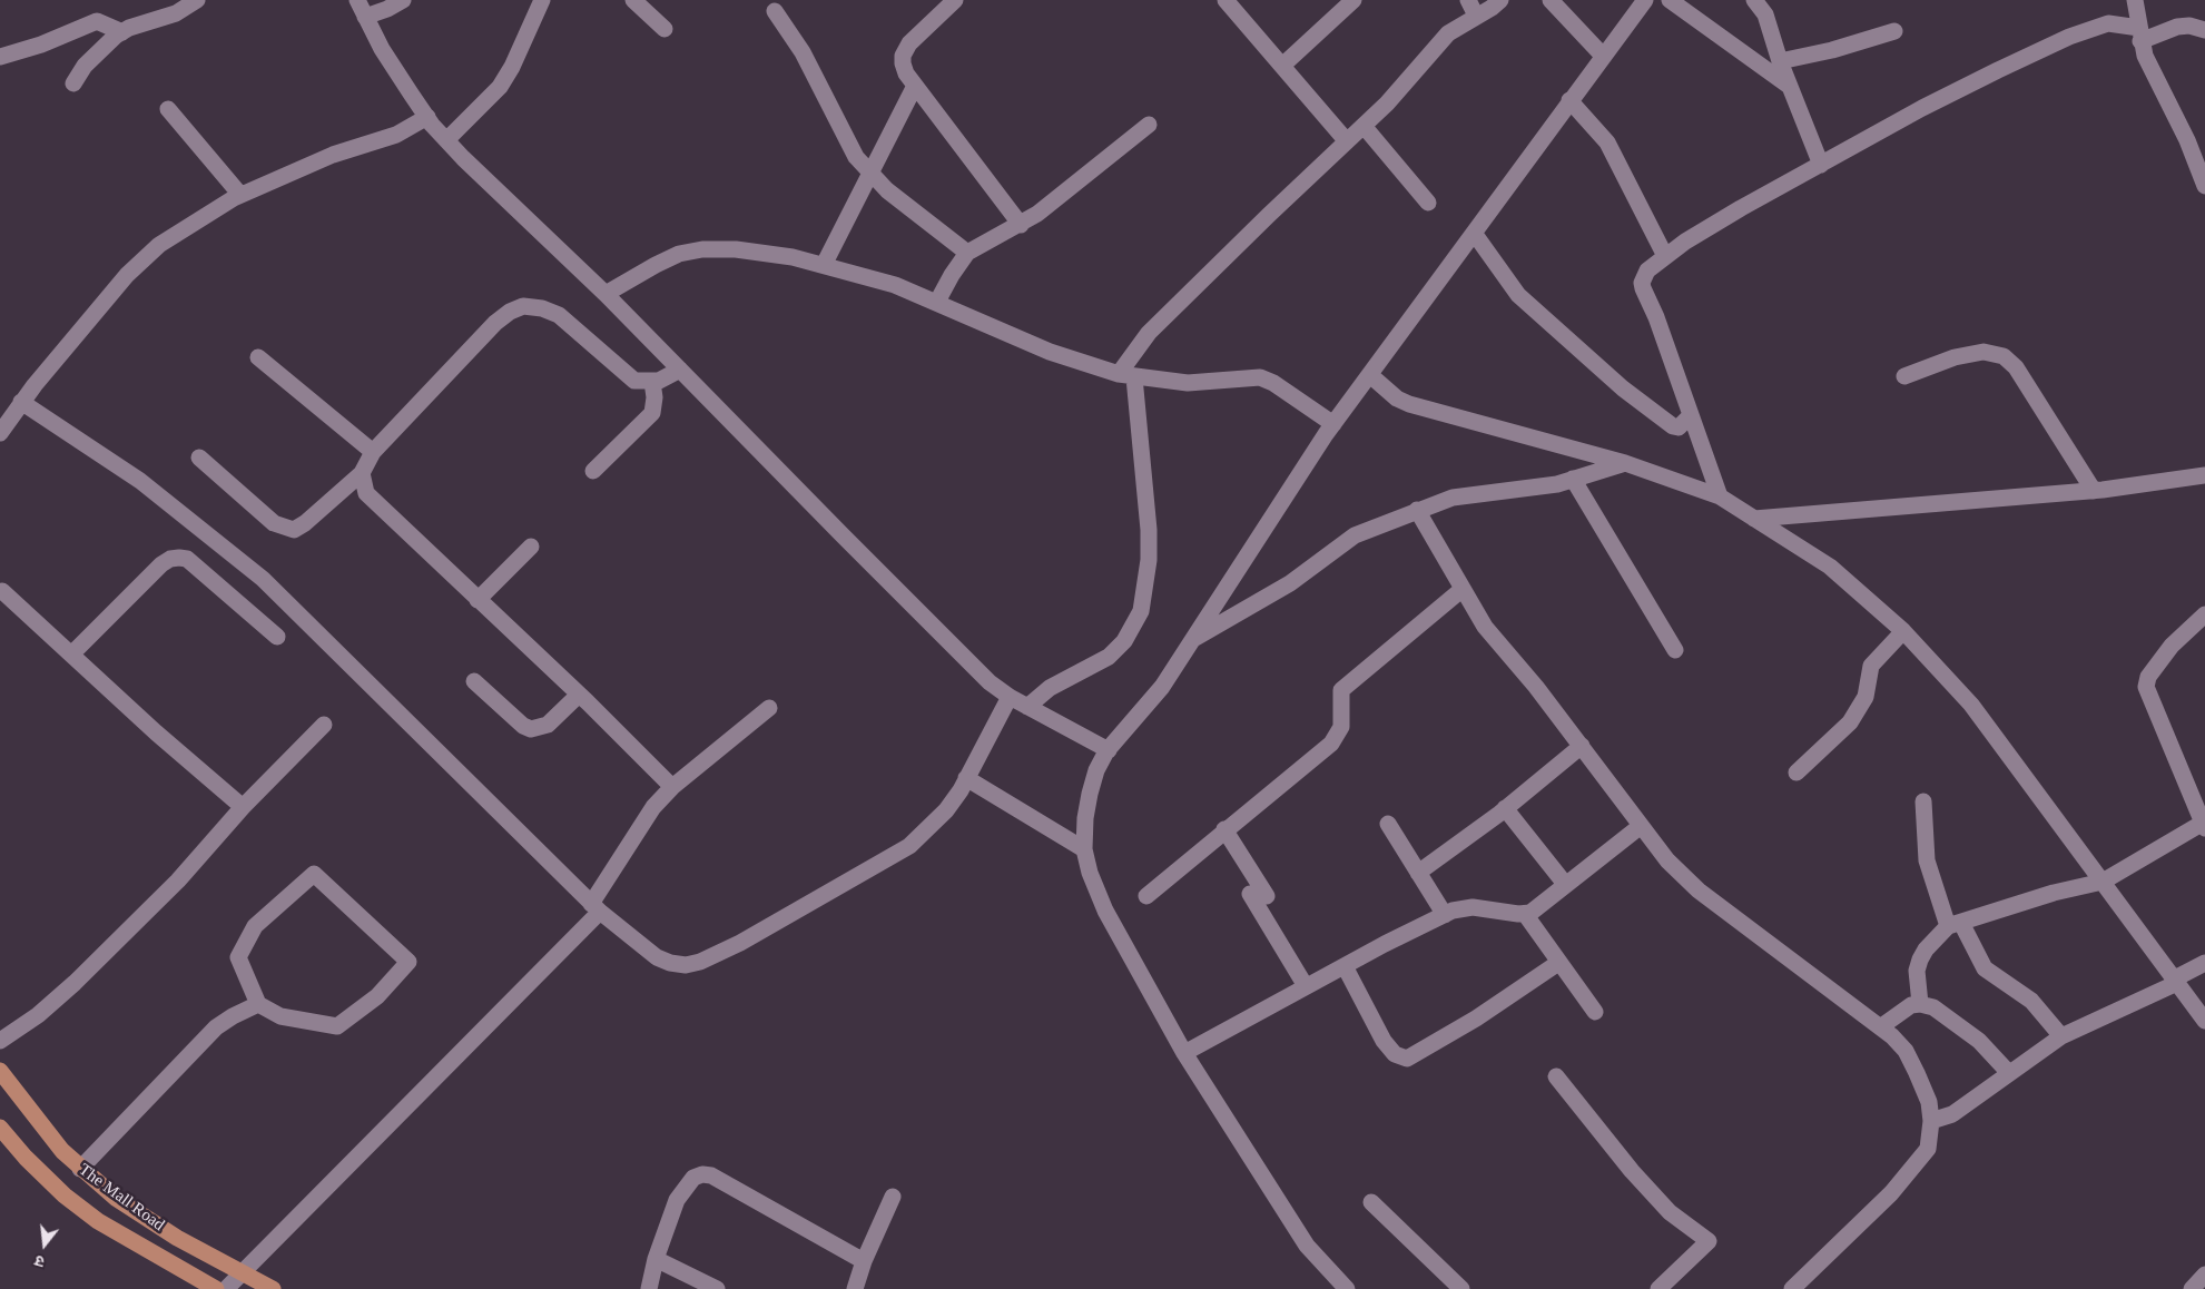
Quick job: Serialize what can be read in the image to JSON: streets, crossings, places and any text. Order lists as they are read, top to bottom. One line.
{"streets":{"main road":["The Mall Road"]},"north":"bottom"}
